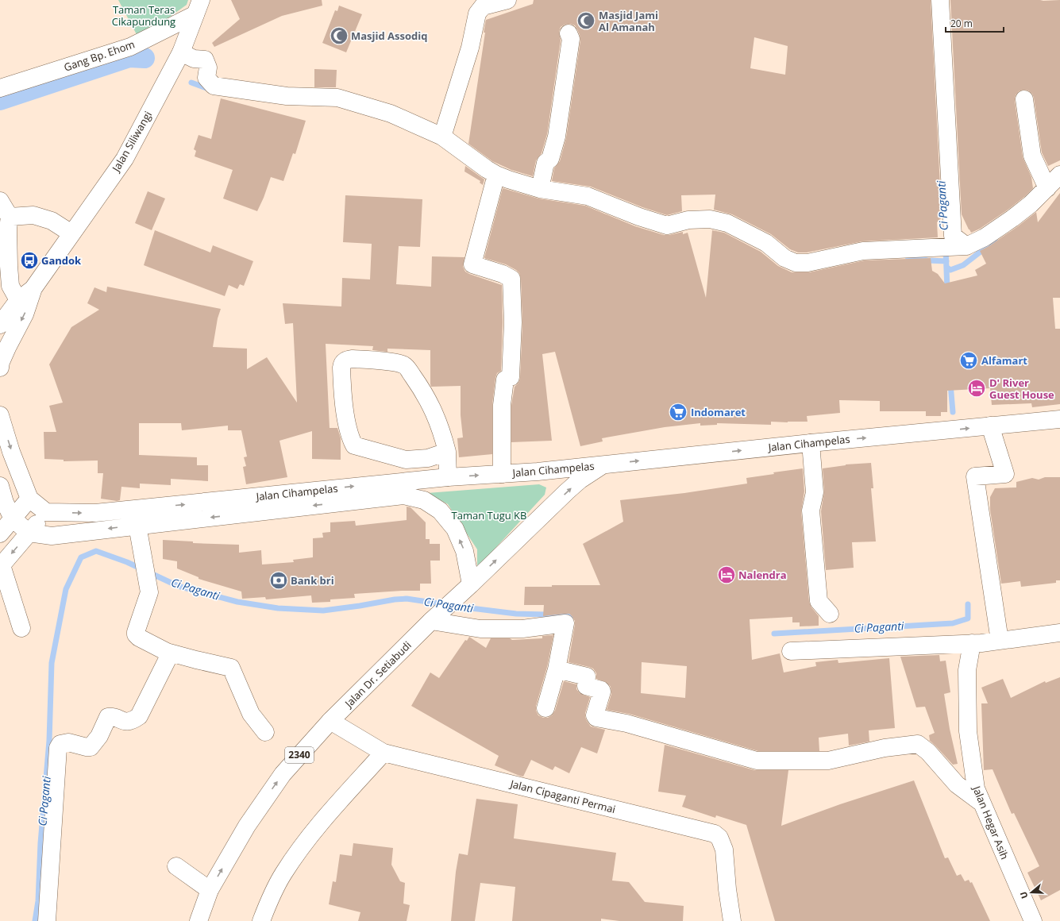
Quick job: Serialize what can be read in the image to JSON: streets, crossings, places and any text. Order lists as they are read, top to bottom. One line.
{"streets":{"street":["Gang Bp. Ehom","Jalan Siliwangi","Jalan Cihampelas","Jalan Dr. Setiabudi","2340","Jalan Cipaganti Permai","Jalan Hegar Asih"]},"crossings":[["Gang Bp. Ehom","Jalan Siliwangi"],["Jalan Cihampelas","Jalan Dr. Setiabudi"],["Jalan Dr. Setiabudi","Jalan Cipaganti Permai"]],"water":["Ci Paganti"],"parks":["Taman Teras Cikapundung","Taman Tugu KB"],"places":{"mosque":["Masjid Jami Al Amanah","Masjid Assodiq"],"bus stop":["Gandok"],"supermarket":["Alfamart","Indomaret"],"hotel":["D' River Guest House","Nalendra"],"bank":["Bank bri"]},"scale_bar":"20 m","north":"left"}
